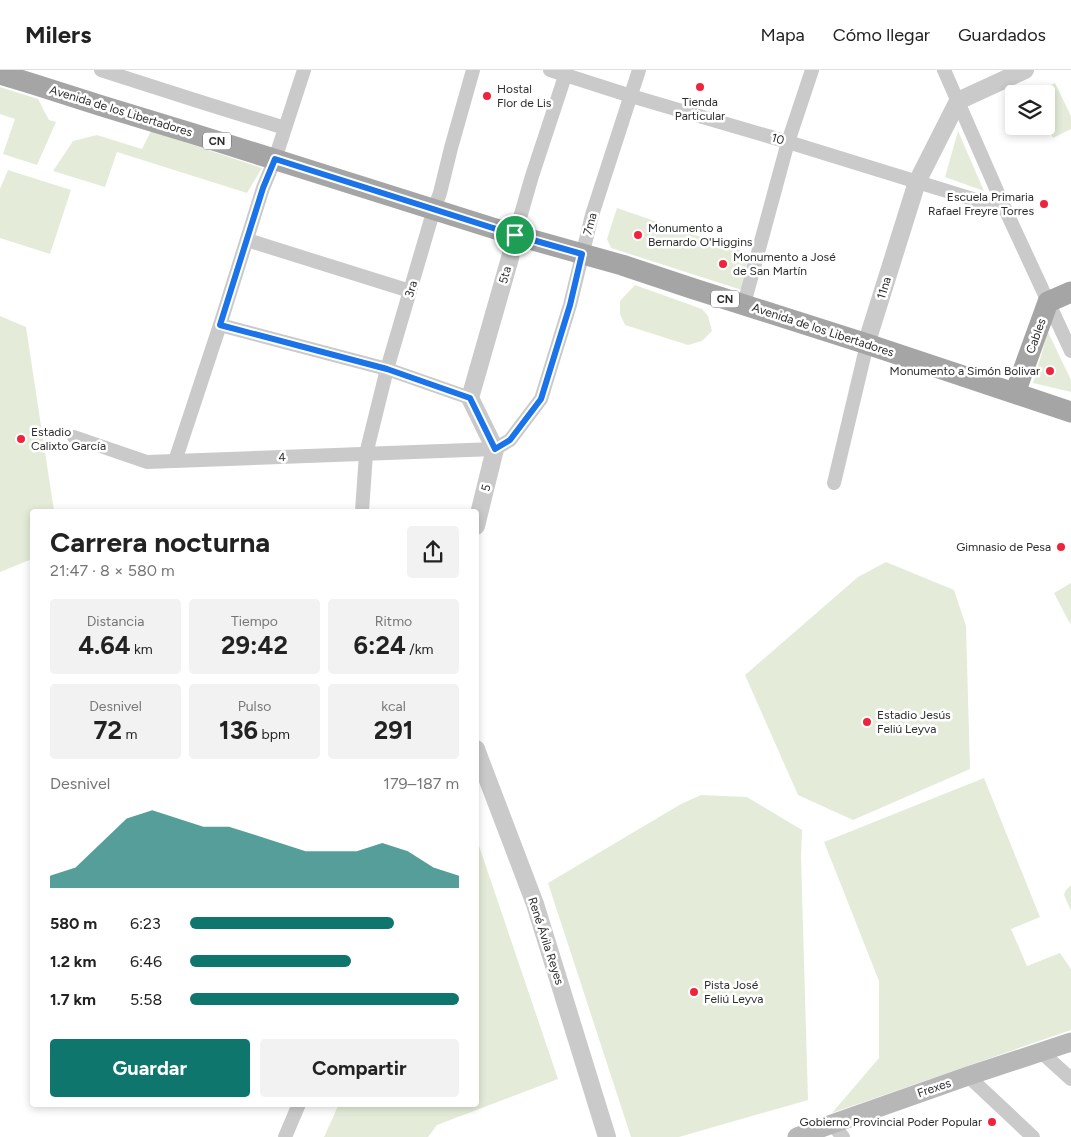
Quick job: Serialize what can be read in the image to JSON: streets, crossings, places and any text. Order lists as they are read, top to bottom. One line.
{"streets":{"main road":["Avenida de los Libertadores","CN","Cables","Frexes"],"street":["10","7ma","5ta","11na","3ra","4","5","René Ávila Reyes"]},"crossings":[["Avenida de los Libertadores","7ma"],["Avenida de los Libertadores","5ta"],["Avenida de los Libertadores","11na"],["Avenida de los Libertadores","3ra"],["Avenida de los Libertadores","Cables"],["10","7ma"],["10","5ta"],["10","11na"],["7ma","4"],["7ma","5"],["3ra","4"],["4","5"]],"places":["Tienda Particular","Hostal Flor de Lis","Escuela Primaria Rafael Freyre Torres","Monumento a Bernardo O'Higgins","Monumento a José de San Martín","Monumento a Simón Bolivar","Estadio Calixto García","Gimnasio de Pesa","Estadio Jesús Feliú Leyva","Pista José Feliú Leyva","Gobierno Provincial Poder Popular"],"page":{"header":"Milers","nav":["Mapa","Cómo llegar","Guardados"],"heading":["Carrera nocturna","21:47 · 8 × 580 m"],"stats":[["Distancia","4.64 km"],["Tiempo","29:42"],["Ritmo","6:24 /km"],["Desnivel","72 m"],["Pulso","136 bpm"],["kcal","291"]],"chart":["Desnivel","179–187 m"],"list":[{"name":"580 m","note":"6:23"},{"name":"1.2 km","note":"6:46"},{"name":"1.7 km","note":"5:58"}],"buttons":["Guardar","Compartir"]}}
